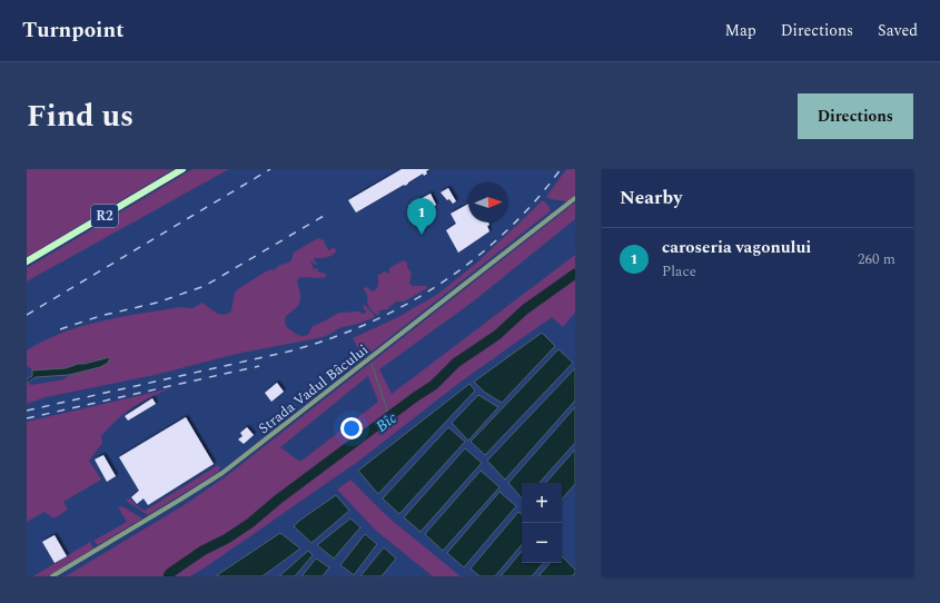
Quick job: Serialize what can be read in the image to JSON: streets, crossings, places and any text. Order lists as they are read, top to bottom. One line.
{"streets":{"main road":["R2"],"street":["Strada Vadul Bâcului"]},"water":["Bîc"],"north":"right","page":{"header":"Turnpoint","nav":["Map","Directions","Saved"],"title":"Find us","buttons":"Directions","heading":"Nearby","pins":"1","list":[{"mark":"1","name":"caroseria vagonului","note":"Place","value":"260 m"}],"map_buttons":["+","−"]}}
